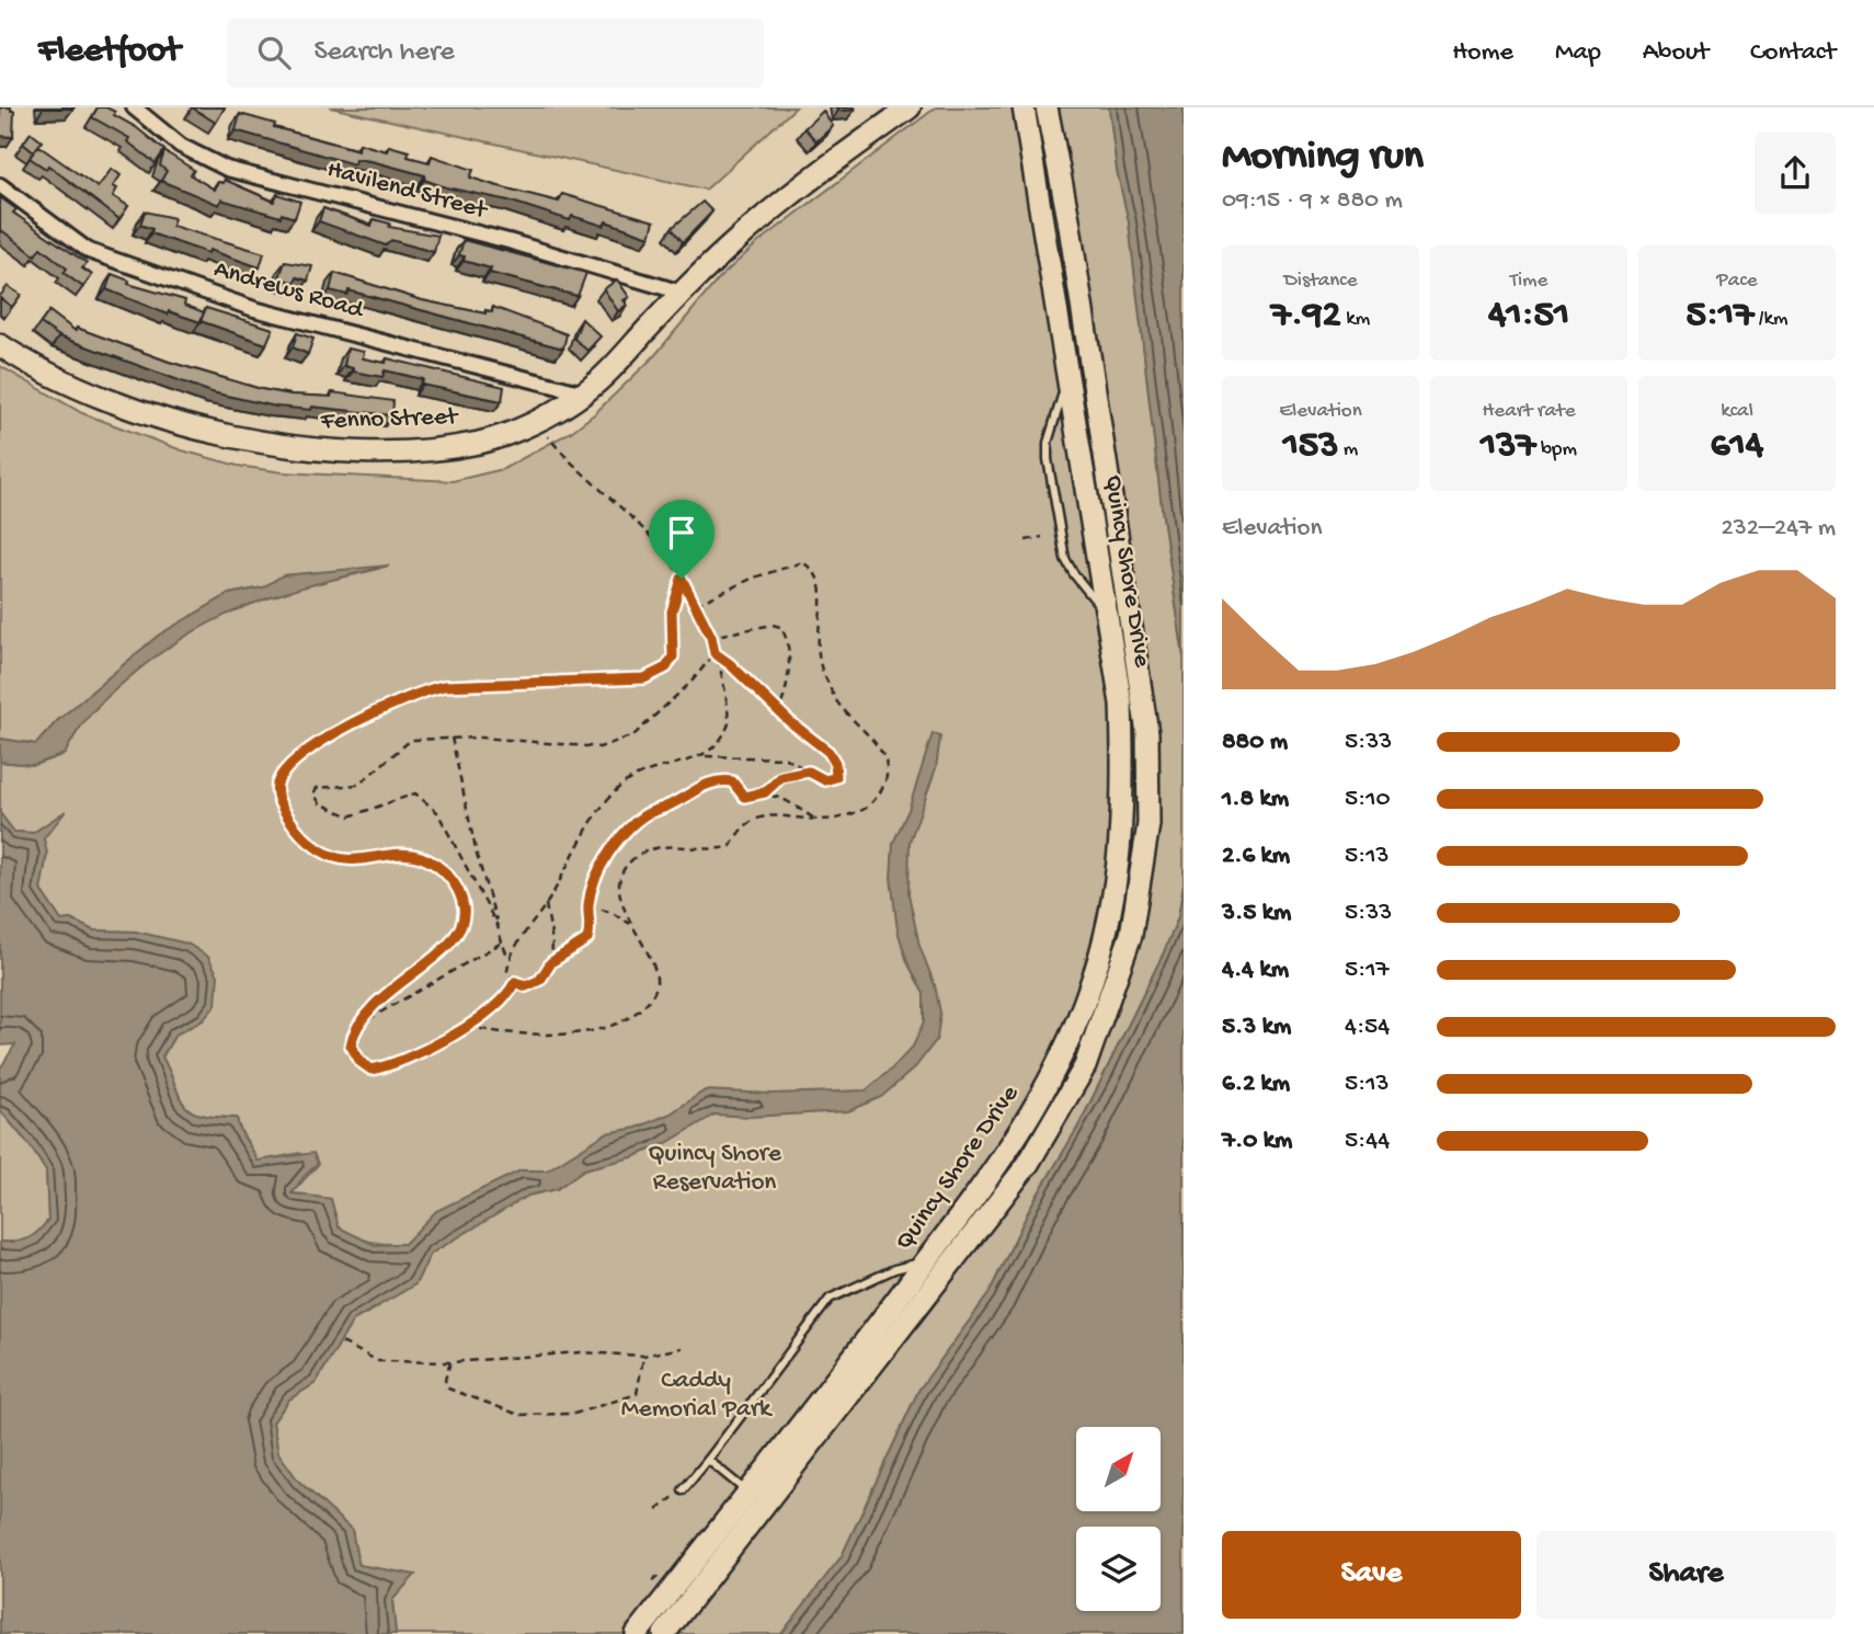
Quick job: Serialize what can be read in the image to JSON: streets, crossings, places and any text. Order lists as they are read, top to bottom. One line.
{"streets":{"main road":["Fenno Street","Quincy Shore Drive"],"street":["Havilend Street","Andrews Road"]},"crossings":[["Havilend Street","Fenno Street"],["Andrews Road","Fenno Street"]],"parks":["Quincy Shore Reservation","Caddy Memorial Park"],"north":"top right","page":{"header":"Fleetfoot","search":"Search here","nav":["Home","Map","About","Contact"],"heading":["Morning run","09:15 · 9 × 880 m"],"stats":[["Distance","7.92 km"],["Time","41:51"],["Pace","5:17 /km"],["Elevation","153 m"],["Heart rate","137 bpm"],["kcal","614"]],"chart":["Elevation","232–247 m"],"list":[{"name":"880 m","note":"5:33"},{"name":"1.8 km","note":"5:10"},{"name":"2.6 km","note":"5:13"},{"name":"3.5 km","note":"5:33"},{"name":"4.4 km","note":"5:17"},{"name":"5.3 km","note":"4:54"},{"name":"6.2 km","note":"5:13"},{"name":"7.0 km","note":"5:44"}],"buttons":["Save","Share"]}}
